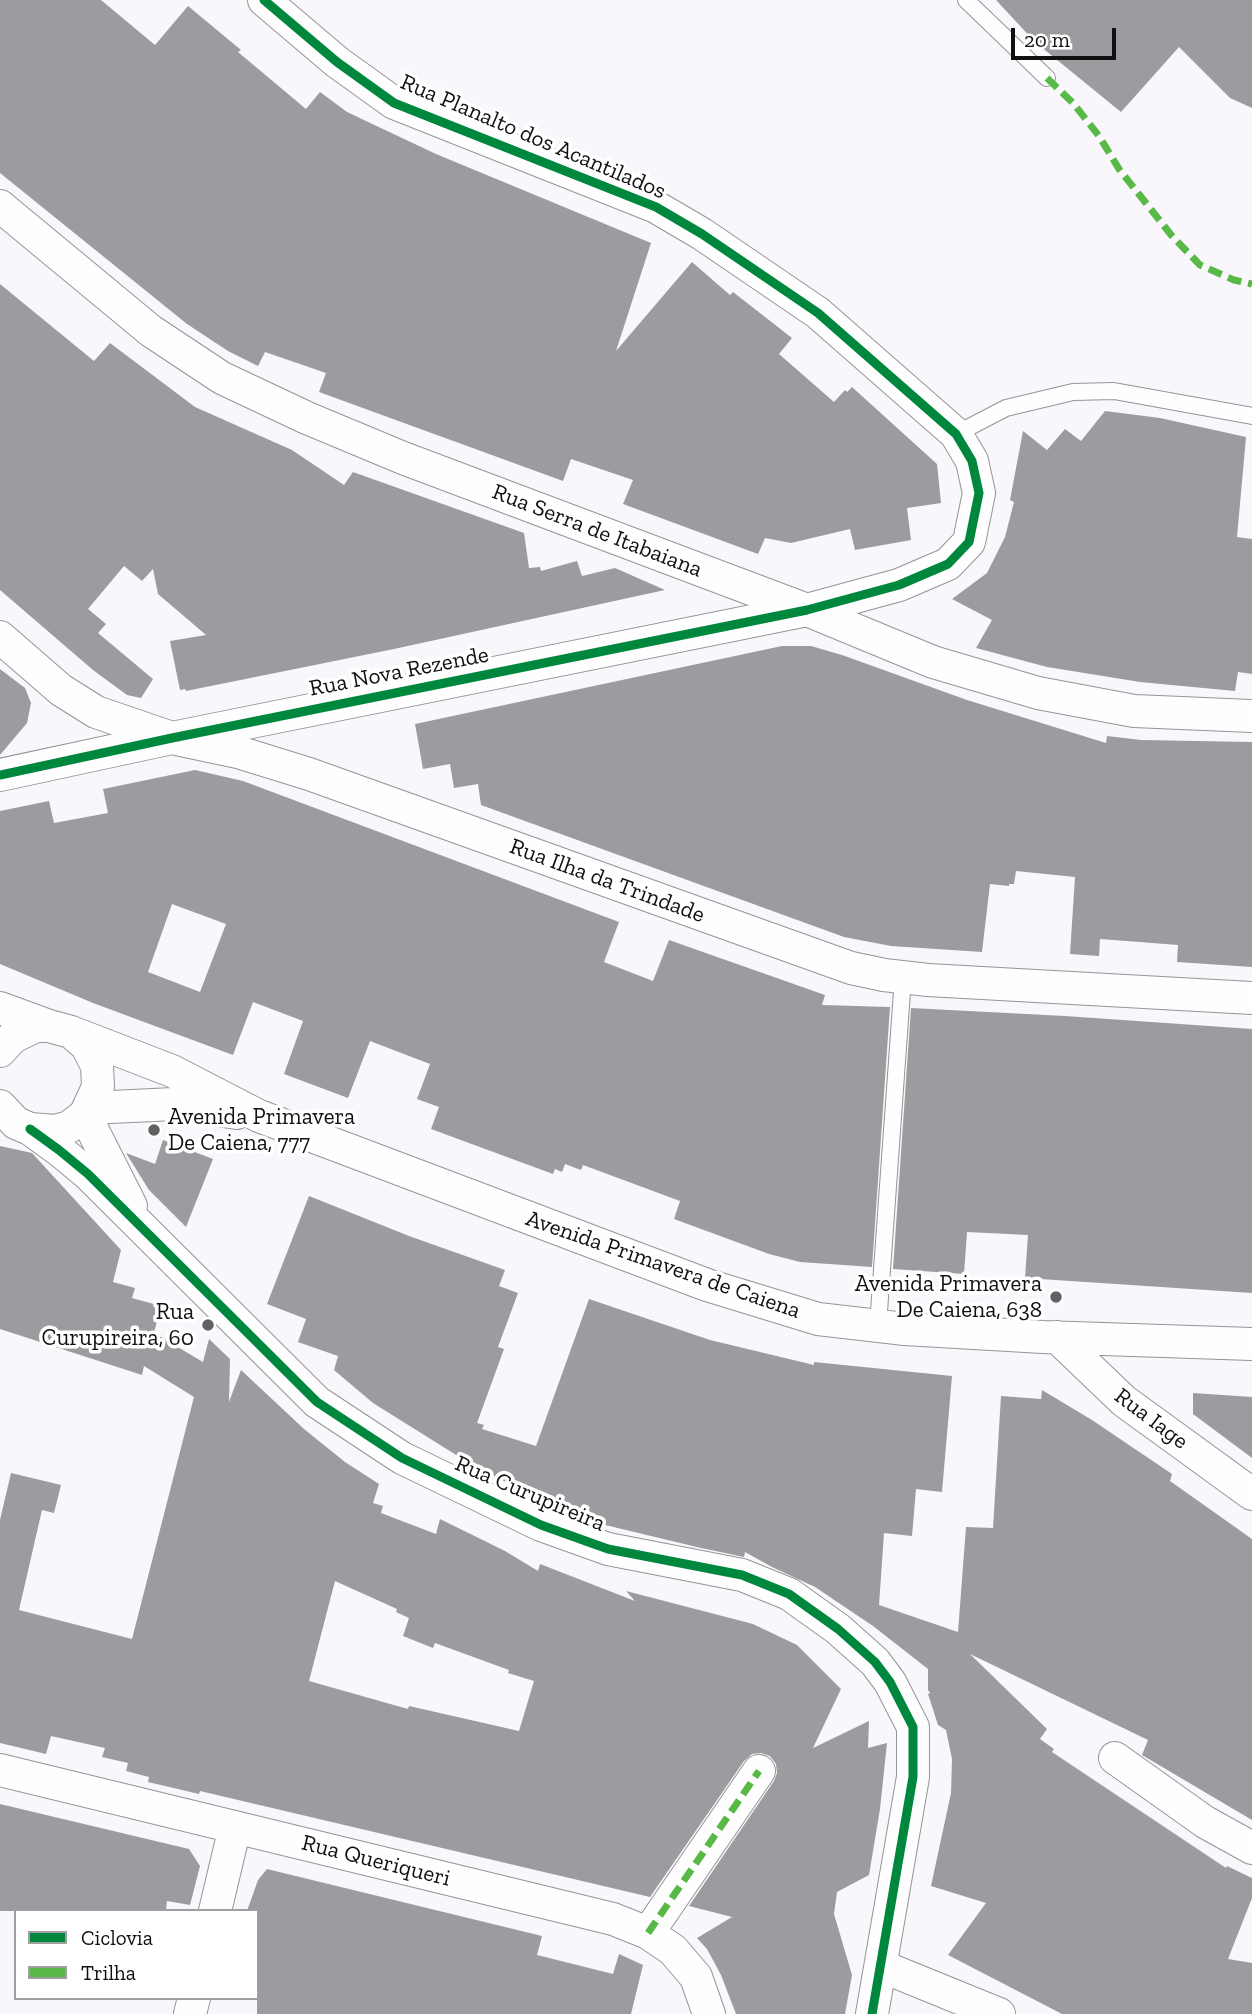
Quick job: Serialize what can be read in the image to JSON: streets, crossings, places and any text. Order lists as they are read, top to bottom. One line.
{"streets":{"street":["Rua Planalto dos Acantilados","Rua Serra de Itabaiana","Rua Nova Rezende","Rua Ilha da Trindade","Avenida Primavera de Caiena","Rua Iage","Rua Curupireira","Rua Queriqueri"]},"crossings":[["Rua Planalto dos Acantilados","Rua Serra de Itabaiana"],["Rua Planalto dos Acantilados","Rua Nova Rezende"],["Rua Serra de Itabaiana","Rua Nova Rezende"],["Rua Nova Rezende","Rua Ilha da Trindade"],["Avenida Primavera de Caiena","Rua Iage"],["Avenida Primavera de Caiena","Rua Curupireira"]],"places":["Avenida Primavera De Caiena, 777","Avenida Primavera De Caiena, 638","Rua Curupireira, 60"],"legend":["Ciclovia","Trilha"],"scale_bar":"20 m"}
